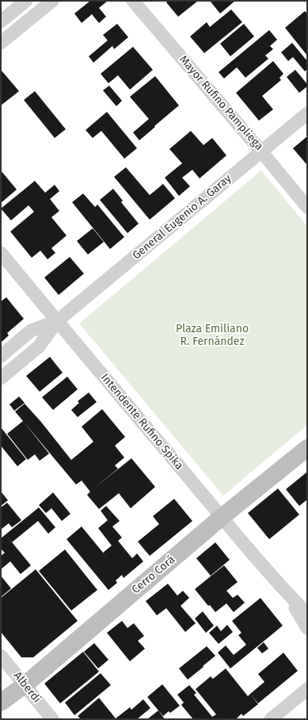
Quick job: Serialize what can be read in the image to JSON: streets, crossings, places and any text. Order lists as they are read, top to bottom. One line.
{"streets":{"street":["Mayor Rufino Pampliega","General Eugenio A. Garay","Intendente Rufino Spika","Cerro Corá","Alberdi"]},"crossings":[["Mayor Rufino Pampliega","General Eugenio A. Garay"],["General Eugenio A. Garay","Intendente Rufino Spika"],["Intendente Rufino Spika","Cerro Corá"],["Cerro Corá","Alberdi"]],"parks":["Plaza Emiliano R. Fernández"]}
